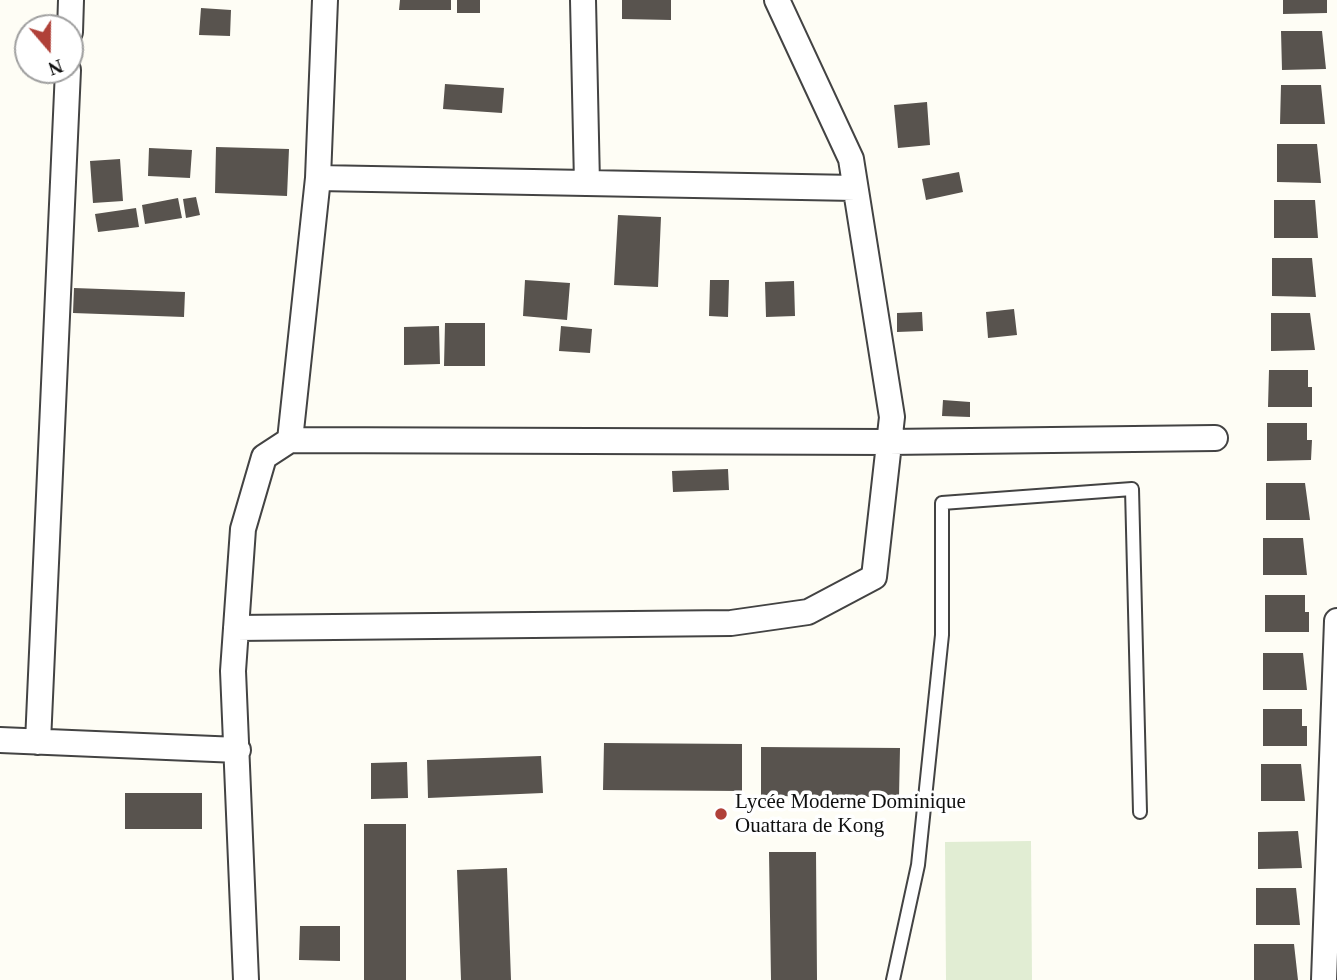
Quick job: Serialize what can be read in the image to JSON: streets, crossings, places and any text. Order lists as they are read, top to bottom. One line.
{"places":["Lycée Moderne Dominique Ouattara de Kong"],"north":"bottom"}
